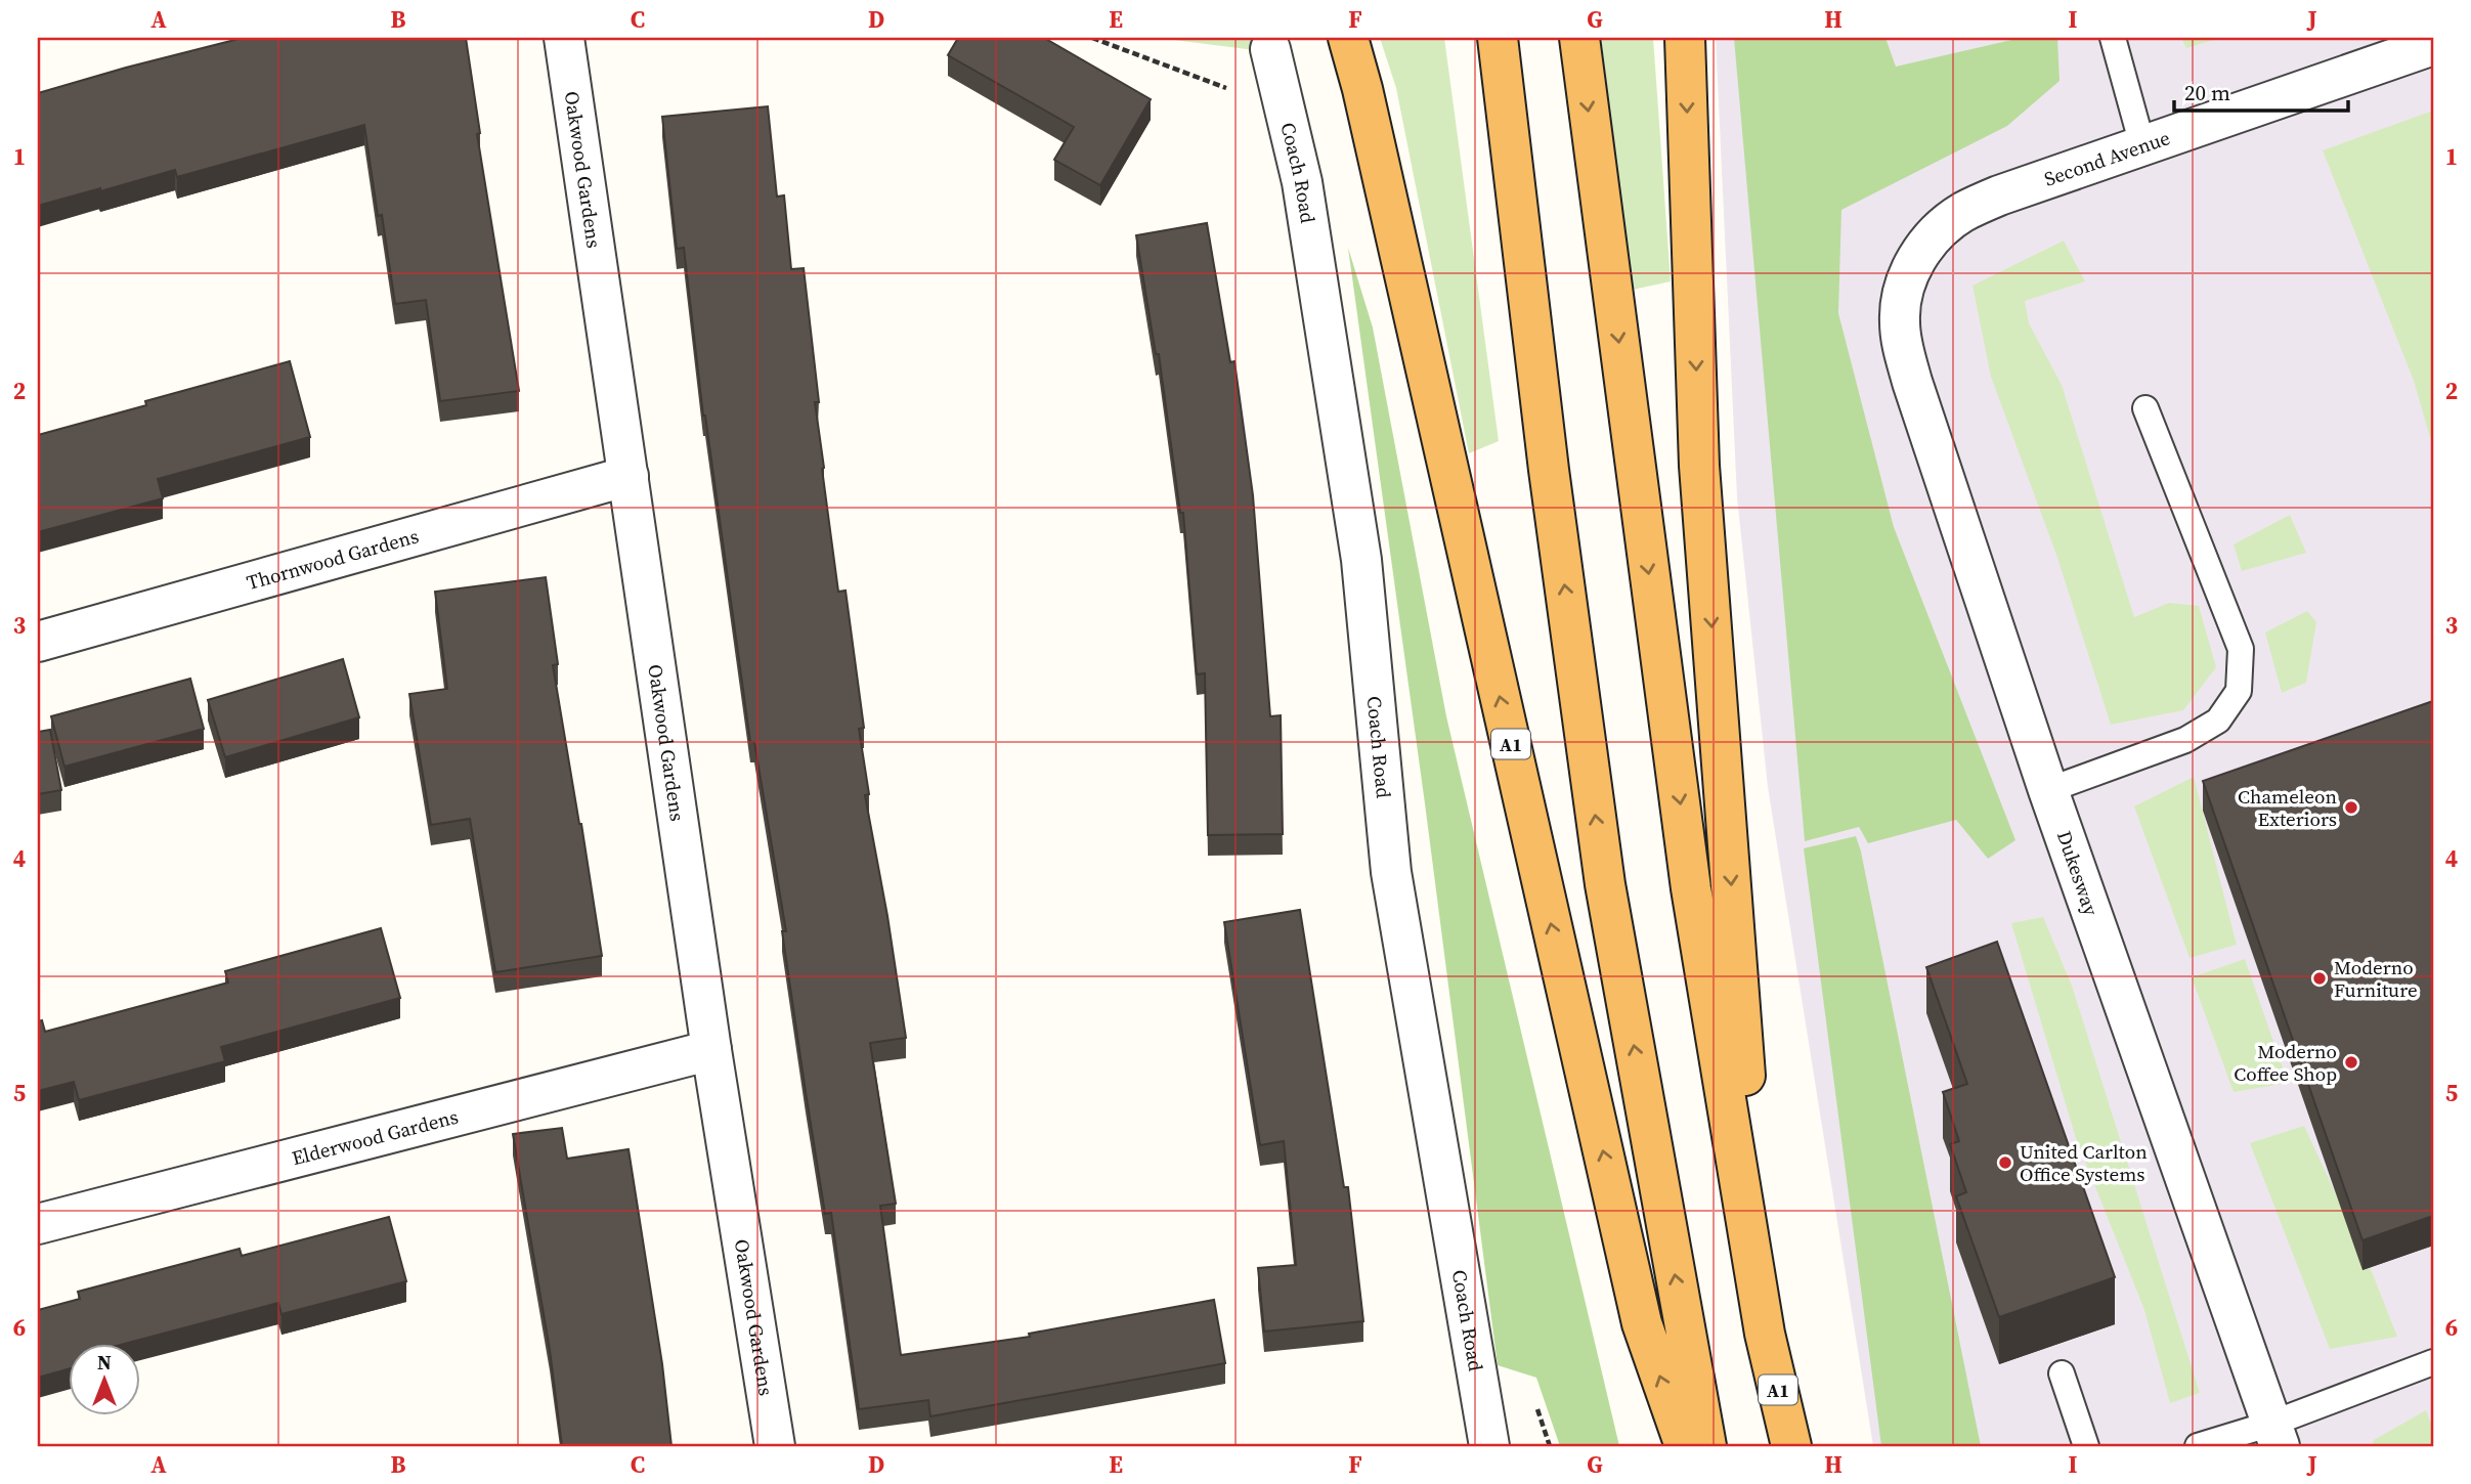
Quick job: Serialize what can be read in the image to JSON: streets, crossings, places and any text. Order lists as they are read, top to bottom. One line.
{"streets":{"highway":["A1"],"street":["Second Avenue","Oakwood Gardens","Coach Road","Thornwood Gardens","Dukesway","Elderwood Gardens"]},"crossings":[["Second Avenue","Dukesway"],["Oakwood Gardens","Thornwood Gardens"],["Oakwood Gardens","Elderwood Gardens"]],"places":["Chameleon Exteriors","Moderno Furniture","Moderno Coffee Shop","United Carlton Office Systems"],"scale_bar":"20 m","north":"top","grid":{"columns":["A","B","C","D","E","F","G","H","I","J"],"rows":["1","2","3","4","5","6"]}}
